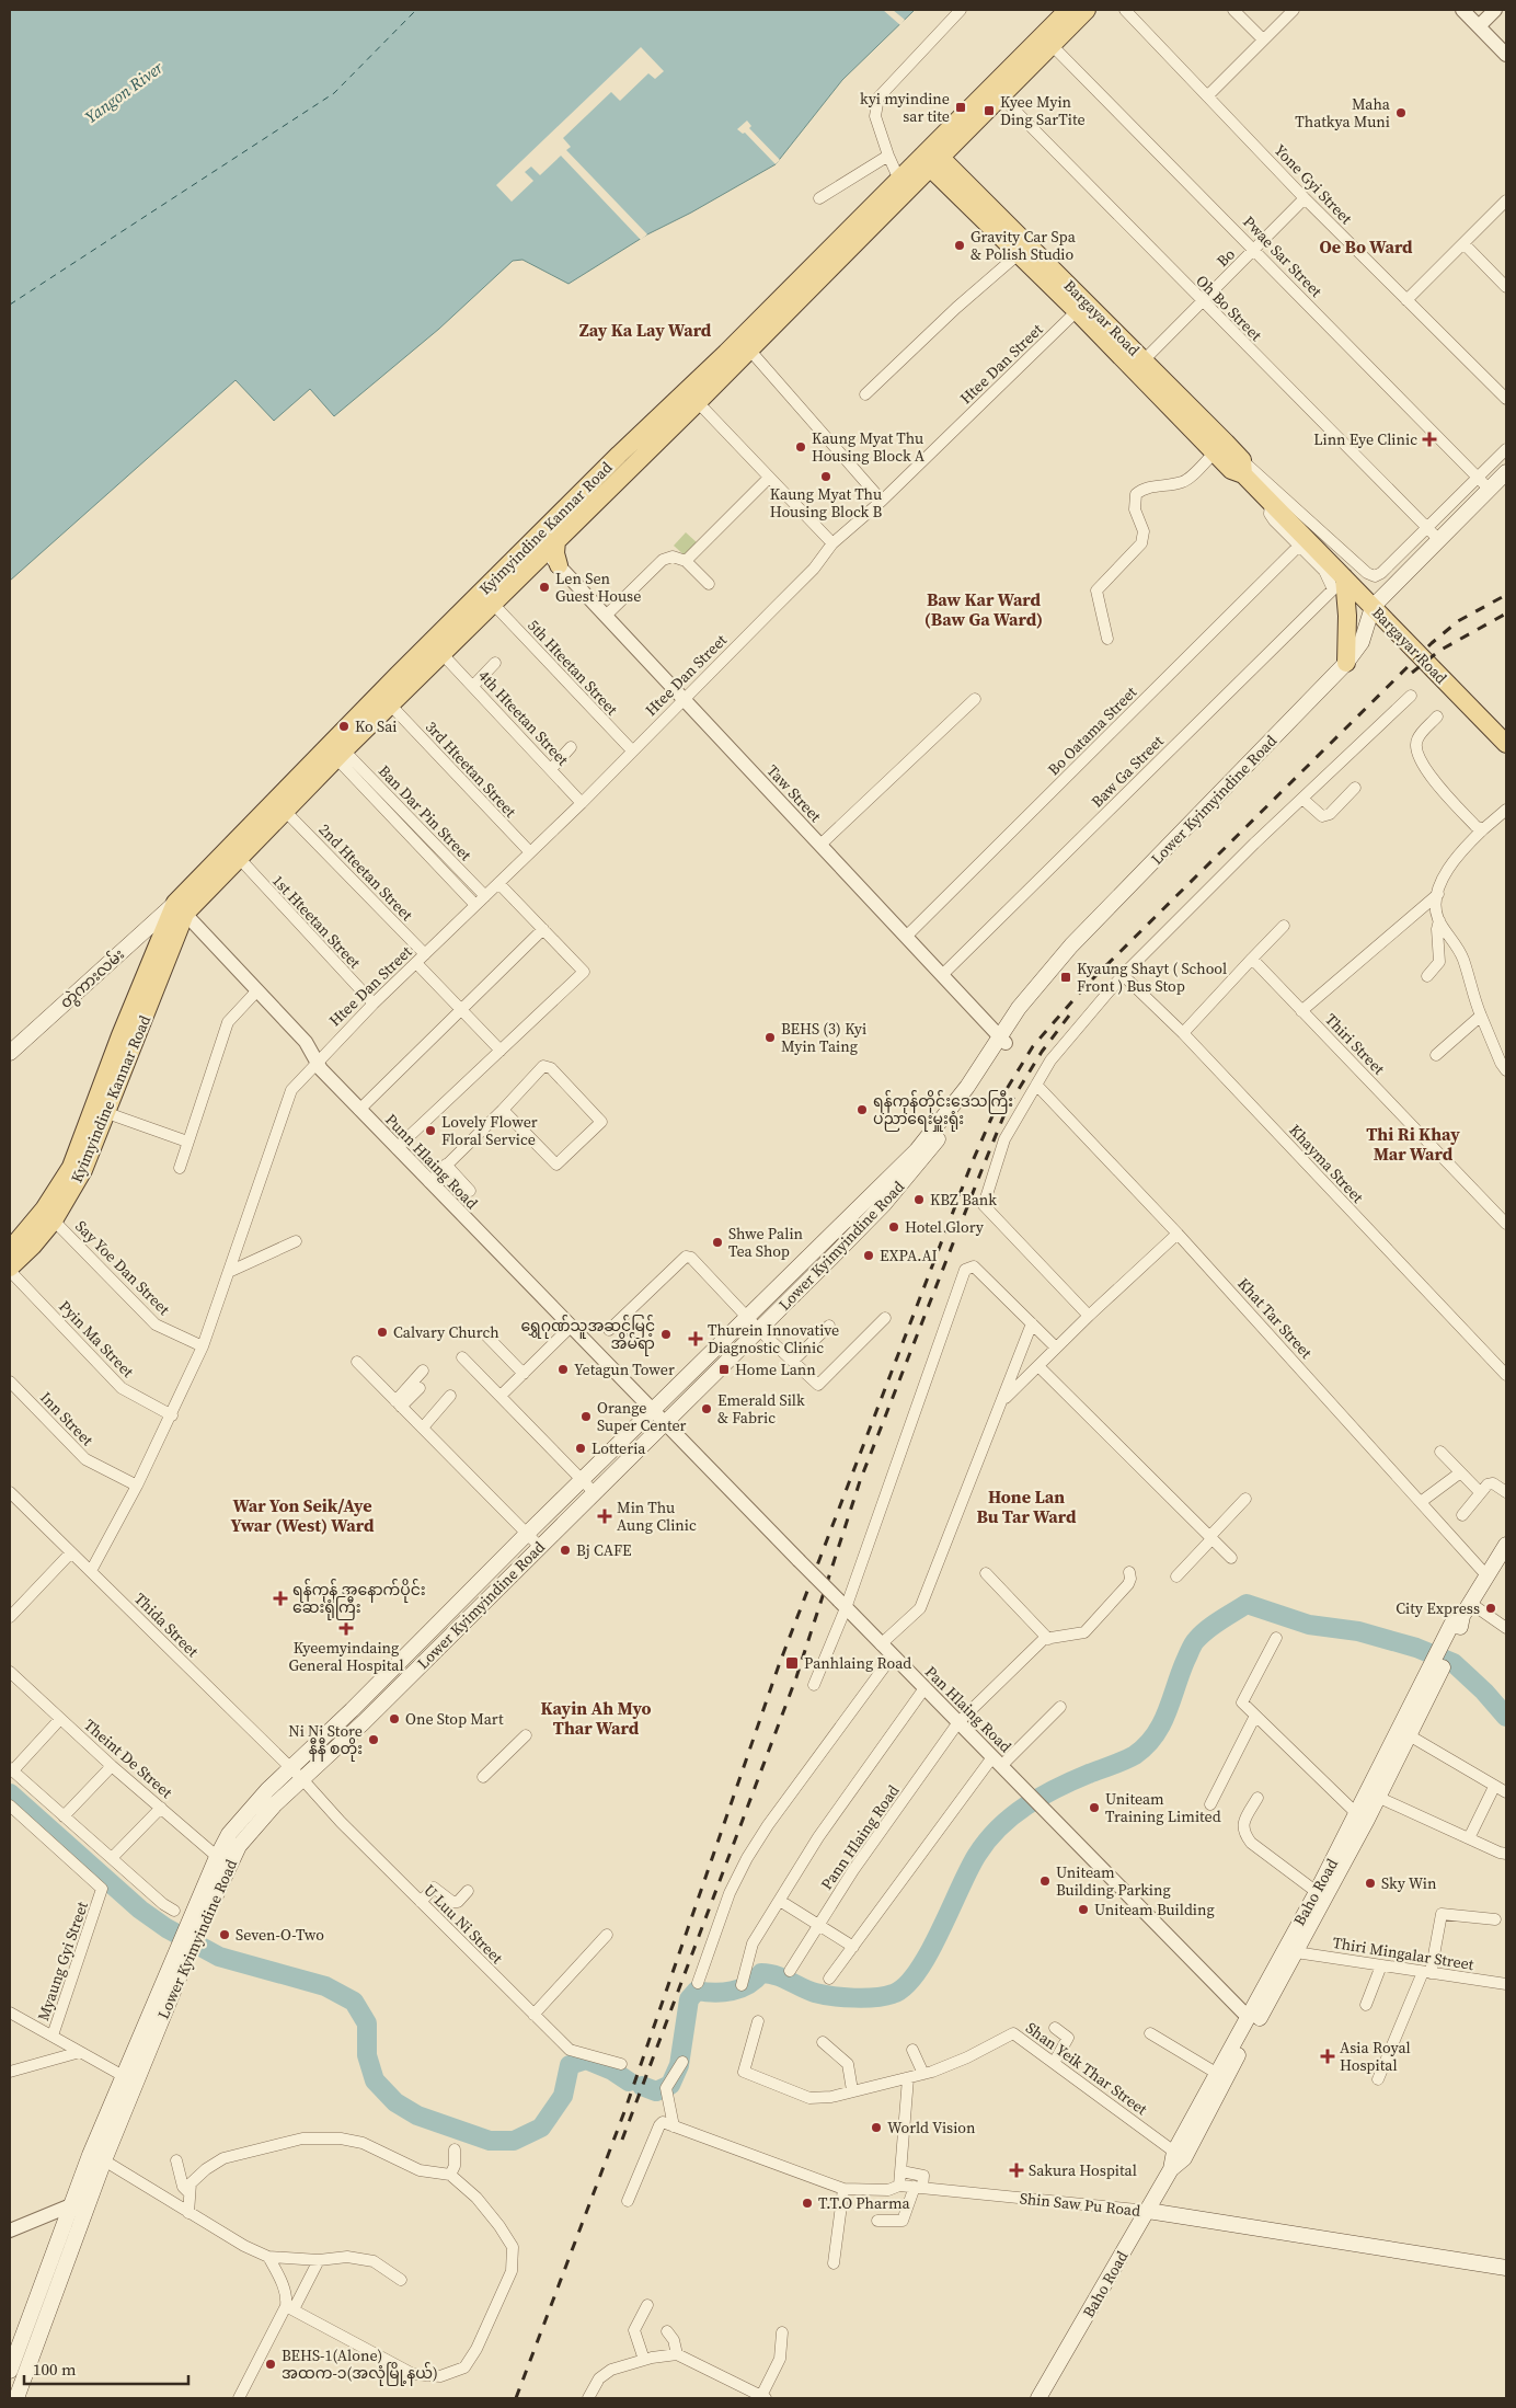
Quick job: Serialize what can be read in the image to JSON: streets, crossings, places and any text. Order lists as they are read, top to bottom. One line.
{"streets":{"main road":["Bargayar Road","Kyimyindine Kannar Road","Lower Kyimyindine Road","တွဲကားလမ်း","Baho Road","Shin Saw Pu Road"],"street":["Yone Gyi Street","Pwae Sar Street","Bo","Oh Bo Street","Htee Dan Street","5th Hteetan Street","4th Hteetan Street","Bo Oatama Street","3rd Hteetan Street","Baw Ga Street","Taw Street","Ban Dar Pin Street","2nd Hteetan Street","1st Hteetan Street","Thiri Street","Punn Hlaing Road","Khayma Street","Say Yoe Dan Street","Khat Tar Street","Pyin Ma Street","Inn Street","Thida Street","Pan Hlaing Road","Theint De Street","Pann Hlaing Road","U Luu Ni Street","Thiri Mingalar Street","Myaung Gyi Street","Shan Yeik Thar Street"]},"crossings":[["Yone Gyi Street","Bo"],["Pwae Sar Street","Bo"],["Pwae Sar Street","Kyimyindine Kannar Road"],["Bo","Oh Bo Street"],["Bo","Bargayar Road"],["Oh Bo Street","Kyimyindine Kannar Road"],["Bargayar Road","Htee Dan Street"],["Bargayar Road","Kyimyindine Kannar Road"],["Bargayar Road","Baw Ga Street"],["Bargayar Road","Lower Kyimyindine Road"],["Htee Dan Street","5th Hteetan Street"],["Htee Dan Street","4th Hteetan Street"],["Htee Dan Street","3rd Hteetan Street"],["Htee Dan Street","Taw Street"],["Htee Dan Street","Ban Dar Pin Street"],["Htee Dan Street","2nd Hteetan Street"],["Htee Dan Street","1st Hteetan Street"],["Htee Dan Street","Punn Hlaing Road"],["Htee Dan Street","Say Yoe Dan Street"],["Htee Dan Street","Pyin Ma Street"],["Htee Dan Street","Inn Street"],["Htee Dan Street","Thida Street"],["Kyimyindine Kannar Road","5th Hteetan Street"],["Kyimyindine Kannar Road","4th Hteetan Street"],["Kyimyindine Kannar Road","3rd Hteetan Street"],["Kyimyindine Kannar Road","Ban Dar Pin Street"],["Kyimyindine Kannar Road","2nd Hteetan Street"],["Kyimyindine Kannar Road","1st Hteetan Street"],["Kyimyindine Kannar Road","တွဲကားလမ်း"],["Kyimyindine Kannar Road","Punn Hlaing Road"],["Kyimyindine Kannar Road","Say Yoe Dan Street"],["Kyimyindine Kannar Road","Pyin Ma Street"],["Bo Oatama Street","Taw Street"],["Baw Ga Street","Taw Street"],["Taw Street","Lower Kyimyindine Road"],["Lower Kyimyindine Road","Punn Hlaing Road"],["Lower Kyimyindine Road","Thida Street"],["Lower Kyimyindine Road","Pan Hlaing Road"],["Lower Kyimyindine Road","Theint De Street"],["Lower Kyimyindine Road","U Luu Ni Street"],["တွဲကားလမ်း","Punn Hlaing Road"],["Punn Hlaing Road","Pan Hlaing Road"],["Khat Tar Street","Baho Road"],["Thida Street","U Luu Ni Street"],["Pan Hlaing Road","Pann Hlaing Road"],["Pan Hlaing Road","Baho Road"],["Baho Road","Thiri Mingalar Street"],["Baho Road","Shan Yeik Thar Street"],["Baho Road","Shin Saw Pu Road"]],"districts":["Oe Bo Ward","Zay Ka Lay Ward","Baw Kar Ward (Baw Ga Ward)","Thi Ri Khay Mar Ward","Hone Lan Bu Tar Ward","War Yon Seik/Aye Ywar (West) Ward","Kayin Ah Myo Thar Ward"],"water":["Yangon River"],"places":{"transit":["kyi myindine sar tite","Kyee Myin Ding SarTite","Kyaung Shayt ( School Front ) Bus Stop","Home Lann","Panhlaing Road"],"other":["Maha Thatkya Muni","Gravity Car Spa & Polish Studio","Kaung Myat Thu Housing Block A","Kaung Myat Thu Housing Block B","Len Sen Guest House","Ko Sai","BEHS (3) Kyi Myin Taing","ရန်ကုန်တိုင်းဒေသကြီး ပညာရေးမှူးရုံး","Lovely Flower Floral Service","KBZ Bank","Hotel Glory","Shwe Palin Tea Shop","EXPA.AI","Calvary Church","ရွှေဂုဏ်သူအဆင့်မြင့် အိမ်ရာ","Yetagun Tower","Emerald Silk & Fabric","Orange Super Center","Lotteria","Bj CAFE","City Express","One Stop Mart","Ni Ni Store နီနီ စတိုး","Uniteam Training Limited","Uniteam Building Parking","Sky Win","Uniteam Building","Seven-O-Two","World Vision","T.T.O Pharma","BEHS-1(Alone) အထက-၁(အလုံမြို့နယ်)"],"health":["Linn Eye Clinic","Thurein Innovative Diagnostic Clinic","Min Thu Aung Clinic","ရန်ကုန် အနောက်ပိုင်း ဆေးရုံကြီး","Kyeemyindaing General Hospital","Asia Royal Hospital","Sakura Hospital"]},"scale_bar":"100 m"}
